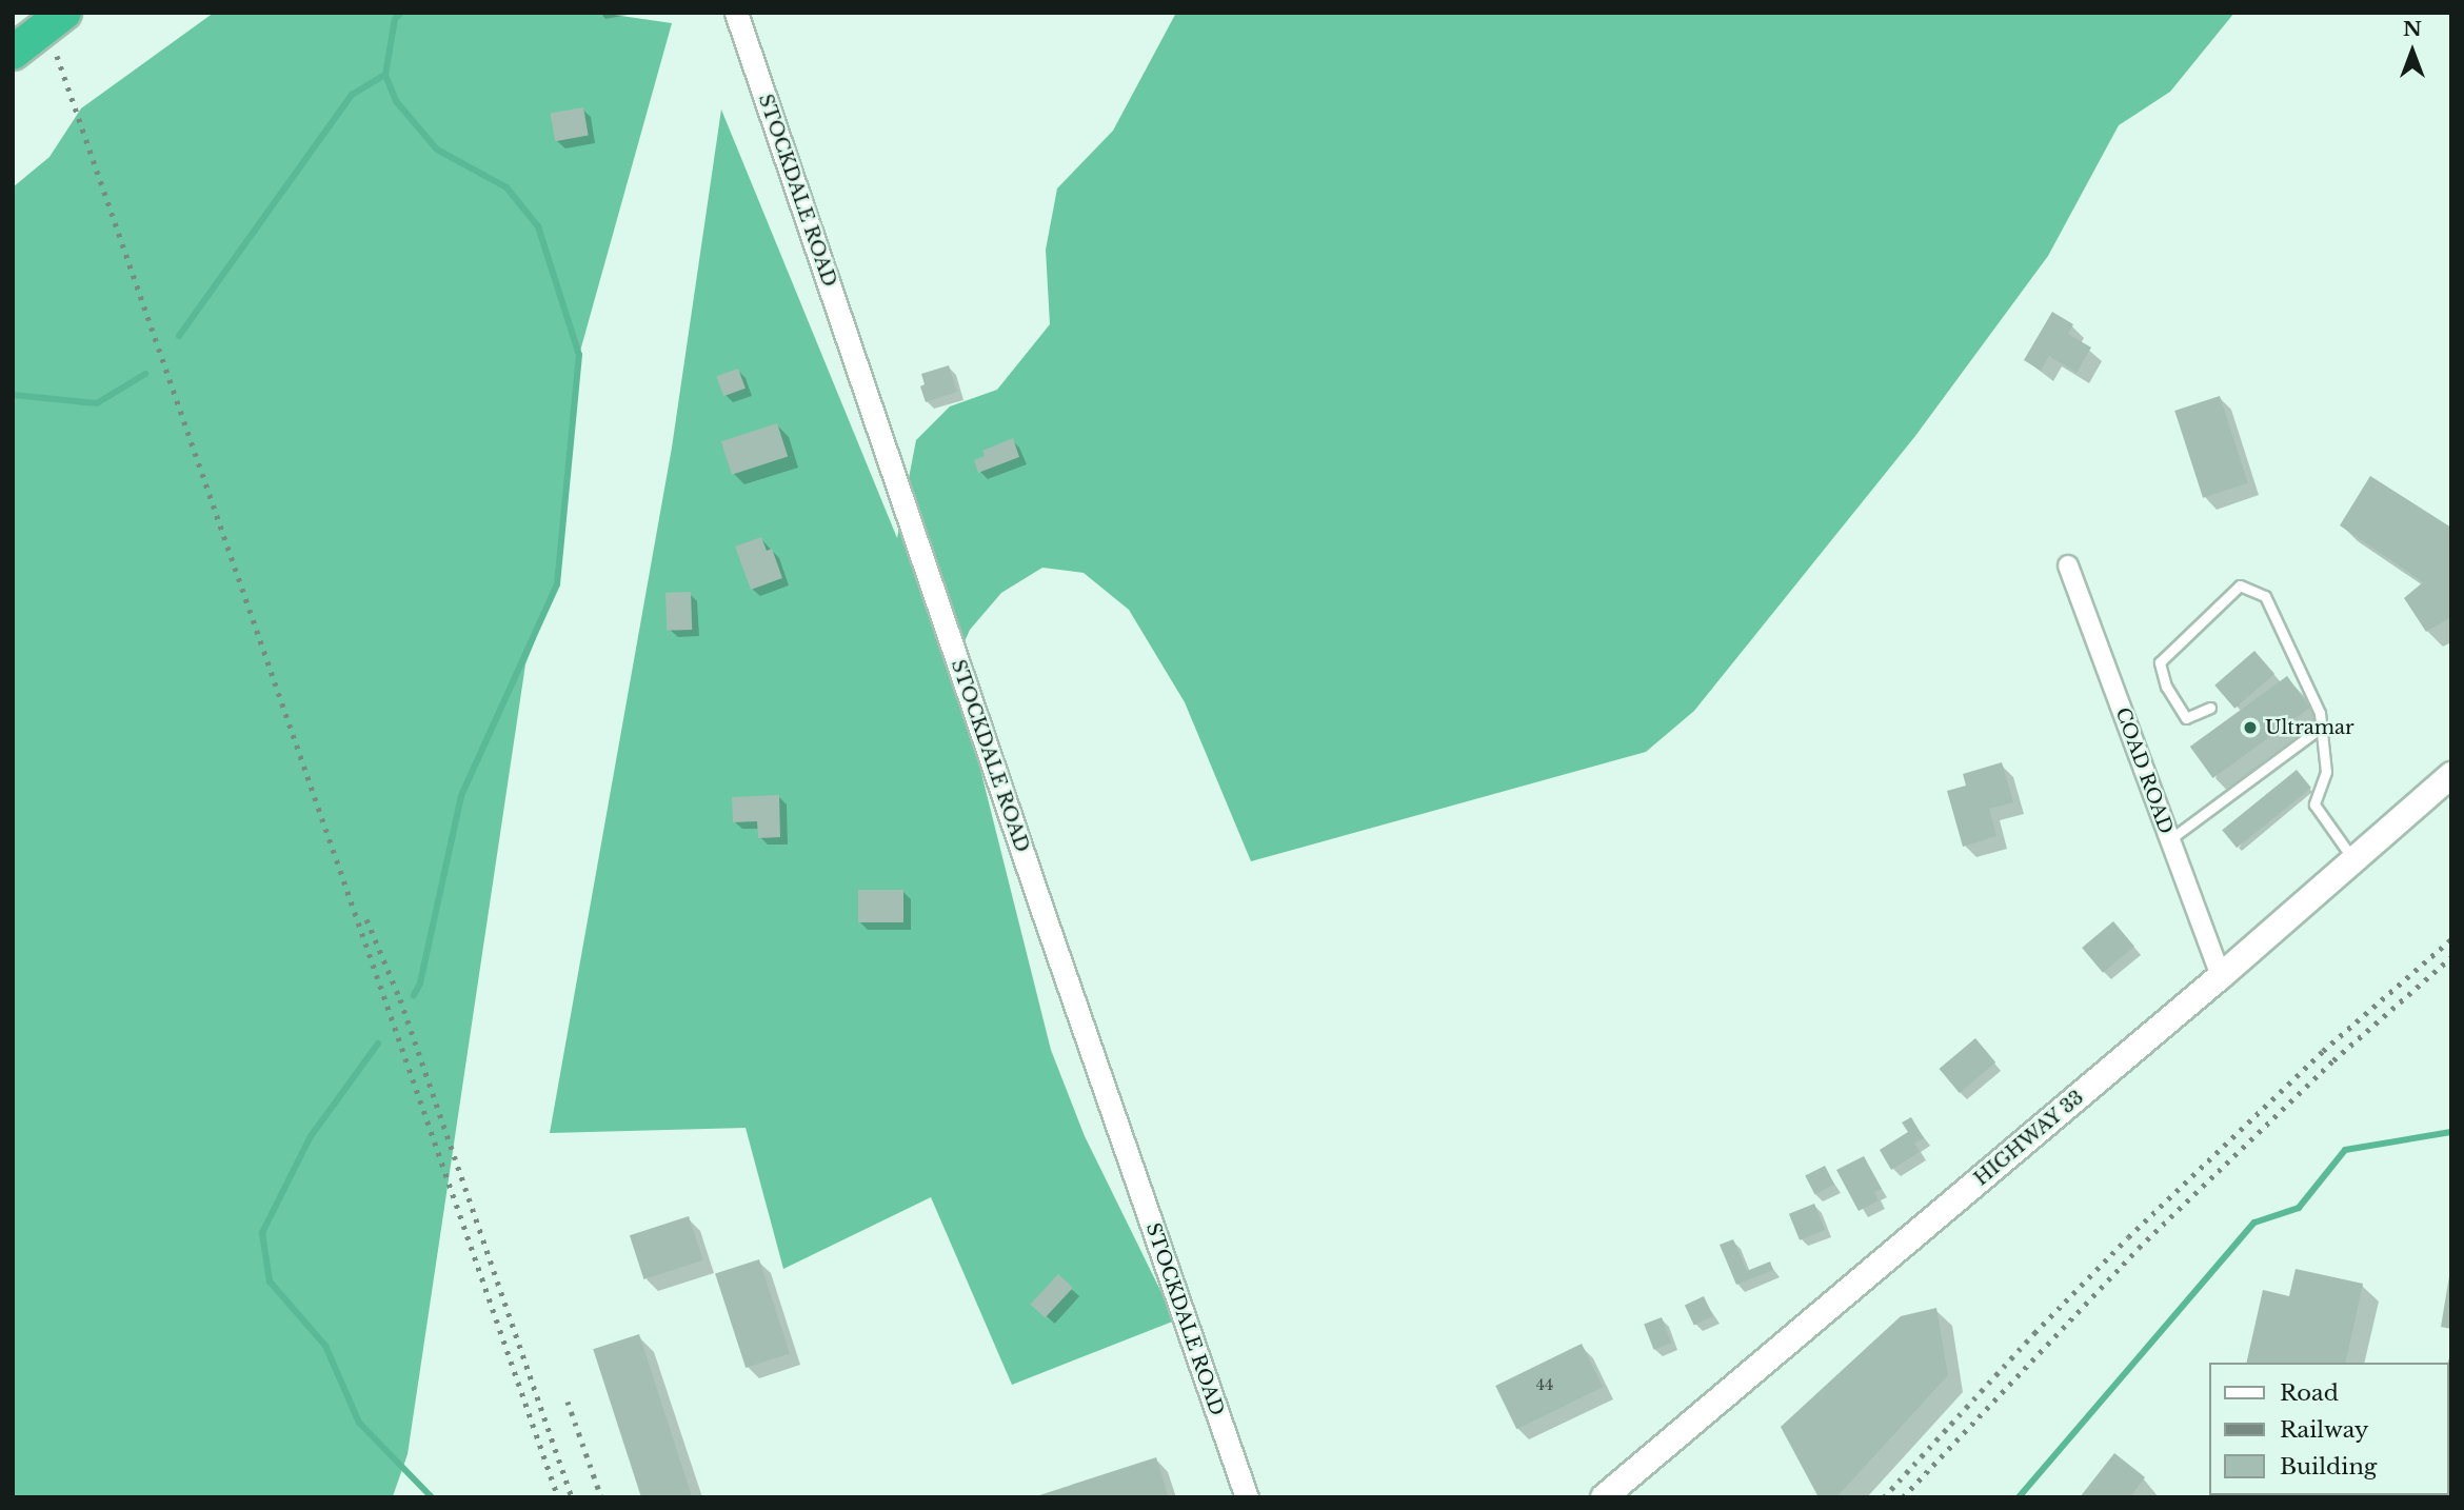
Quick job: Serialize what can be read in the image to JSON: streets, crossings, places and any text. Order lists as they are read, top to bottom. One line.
{"streets":{"main road":["HIGHWAY 33"],"street":["STOCKDALE ROAD","COAD ROAD"]},"crossings":[["COAD ROAD","HIGHWAY 33"]],"places":["Ultramar"],"house_numbers":["44"],"legend":["Road","Railway","Building"],"north":"top"}
